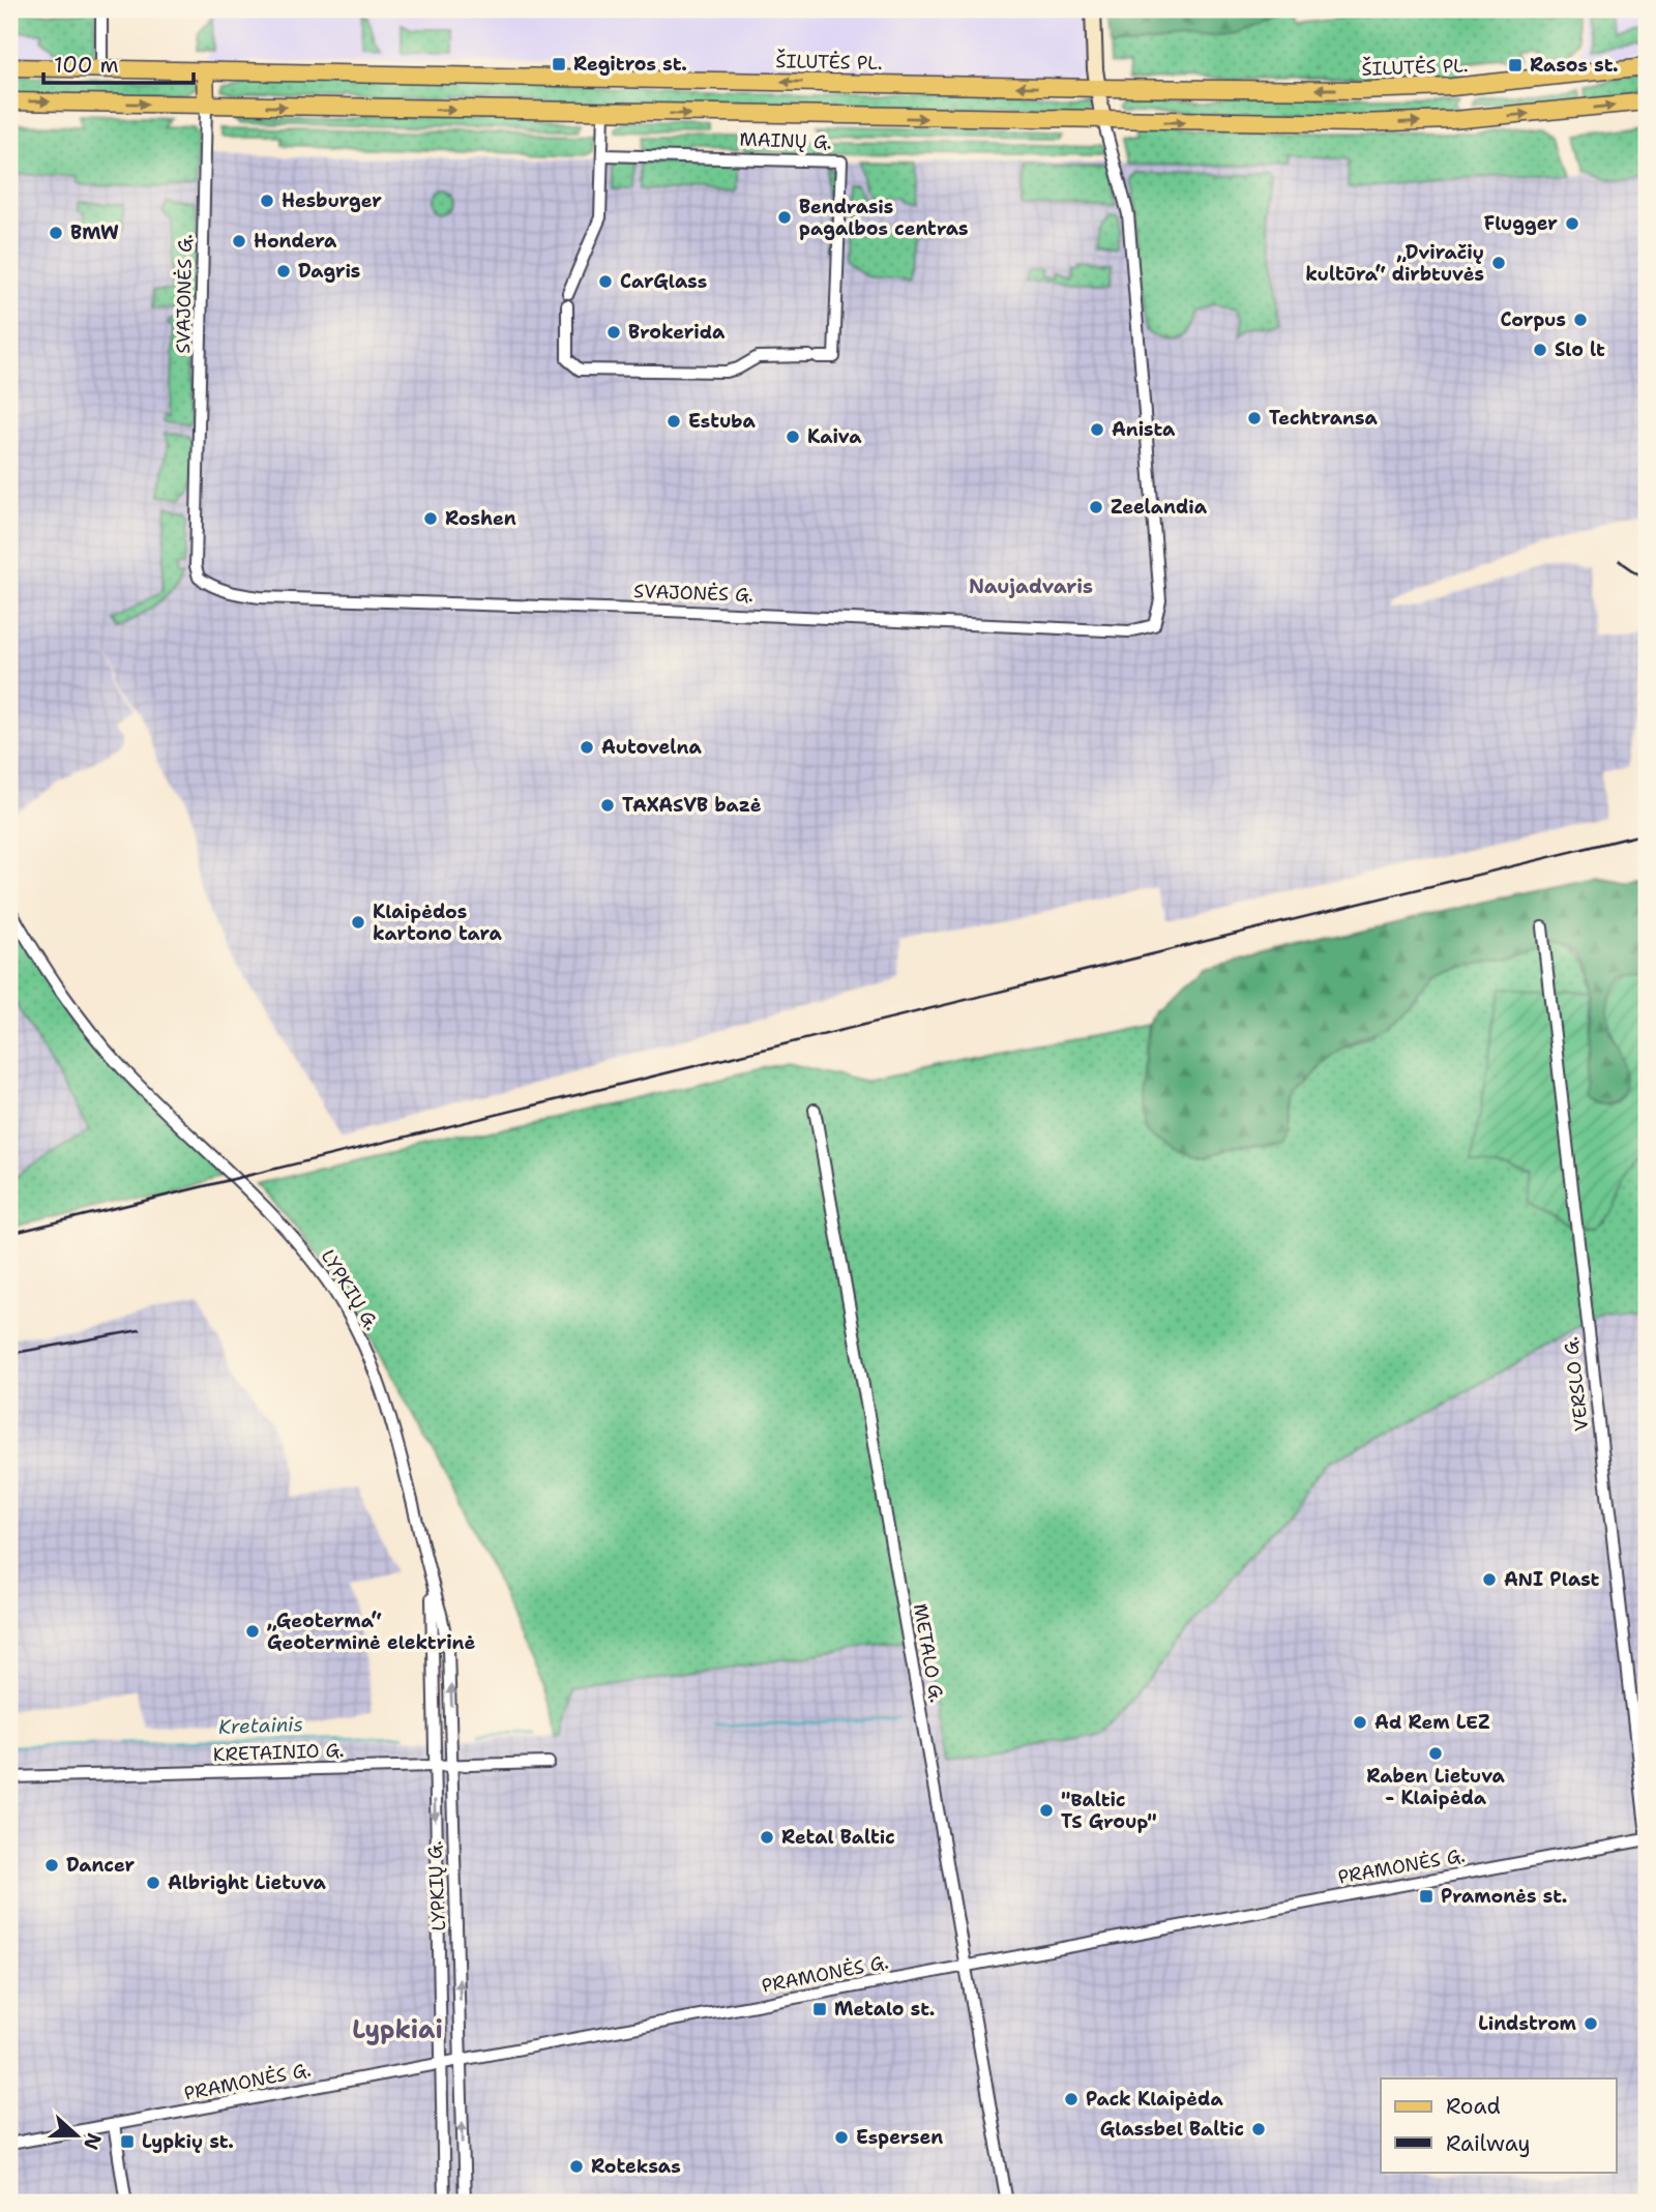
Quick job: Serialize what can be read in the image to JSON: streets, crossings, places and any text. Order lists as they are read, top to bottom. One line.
{"streets":{"main road":["ŠILUTĖS PL."],"street":["MAINŲ G.","SVAJONĖS G.","LYPKIŲ G.","VERSLO G.","METALO G.","KRETAINIO G.","PRAMONĖS G."]},"crossings":[["LYPKIŲ G.","KRETAINIO G."],["LYPKIŲ G.","PRAMONĖS G."],["VERSLO G.","PRAMONĖS G."],["METALO G.","PRAMONĖS G."]],"districts":["Naujadvaris","Lypkiai"],"water":["Kretainis"],"places":{"transit":["Regitros st.","Rasos st.","Pramonės st.","Metalo st.","Lypkių st."],"other":["Hesburger","Bendrasis pagalbos centras","Flugger","BMW","Hondera","„Dviračių kultūra“ dirbtuvės","Dagris","CarGlass","Corpus","Brokerida","Slo lt","Techtransa","Estuba","Anista","Kaiva","Zeelandia","Roshen","Autovelna","TAXASVB bazė","Klaipėdos kartono tara","ANI Plast","„Geoterma“ Geoterminė elektrinė","Ad Rem LEZ","Raben Lietuva - Klaipėda","\"Baltic TS Group\"","Retal Baltic","Dancer","Albright Lietuva","Lindstrom","Pack Klaipėda","Glassbel Baltic","Espersen","Roteksas"]},"legend":["Road","Railway"],"scale_bar":"100 m","north":"right"}
